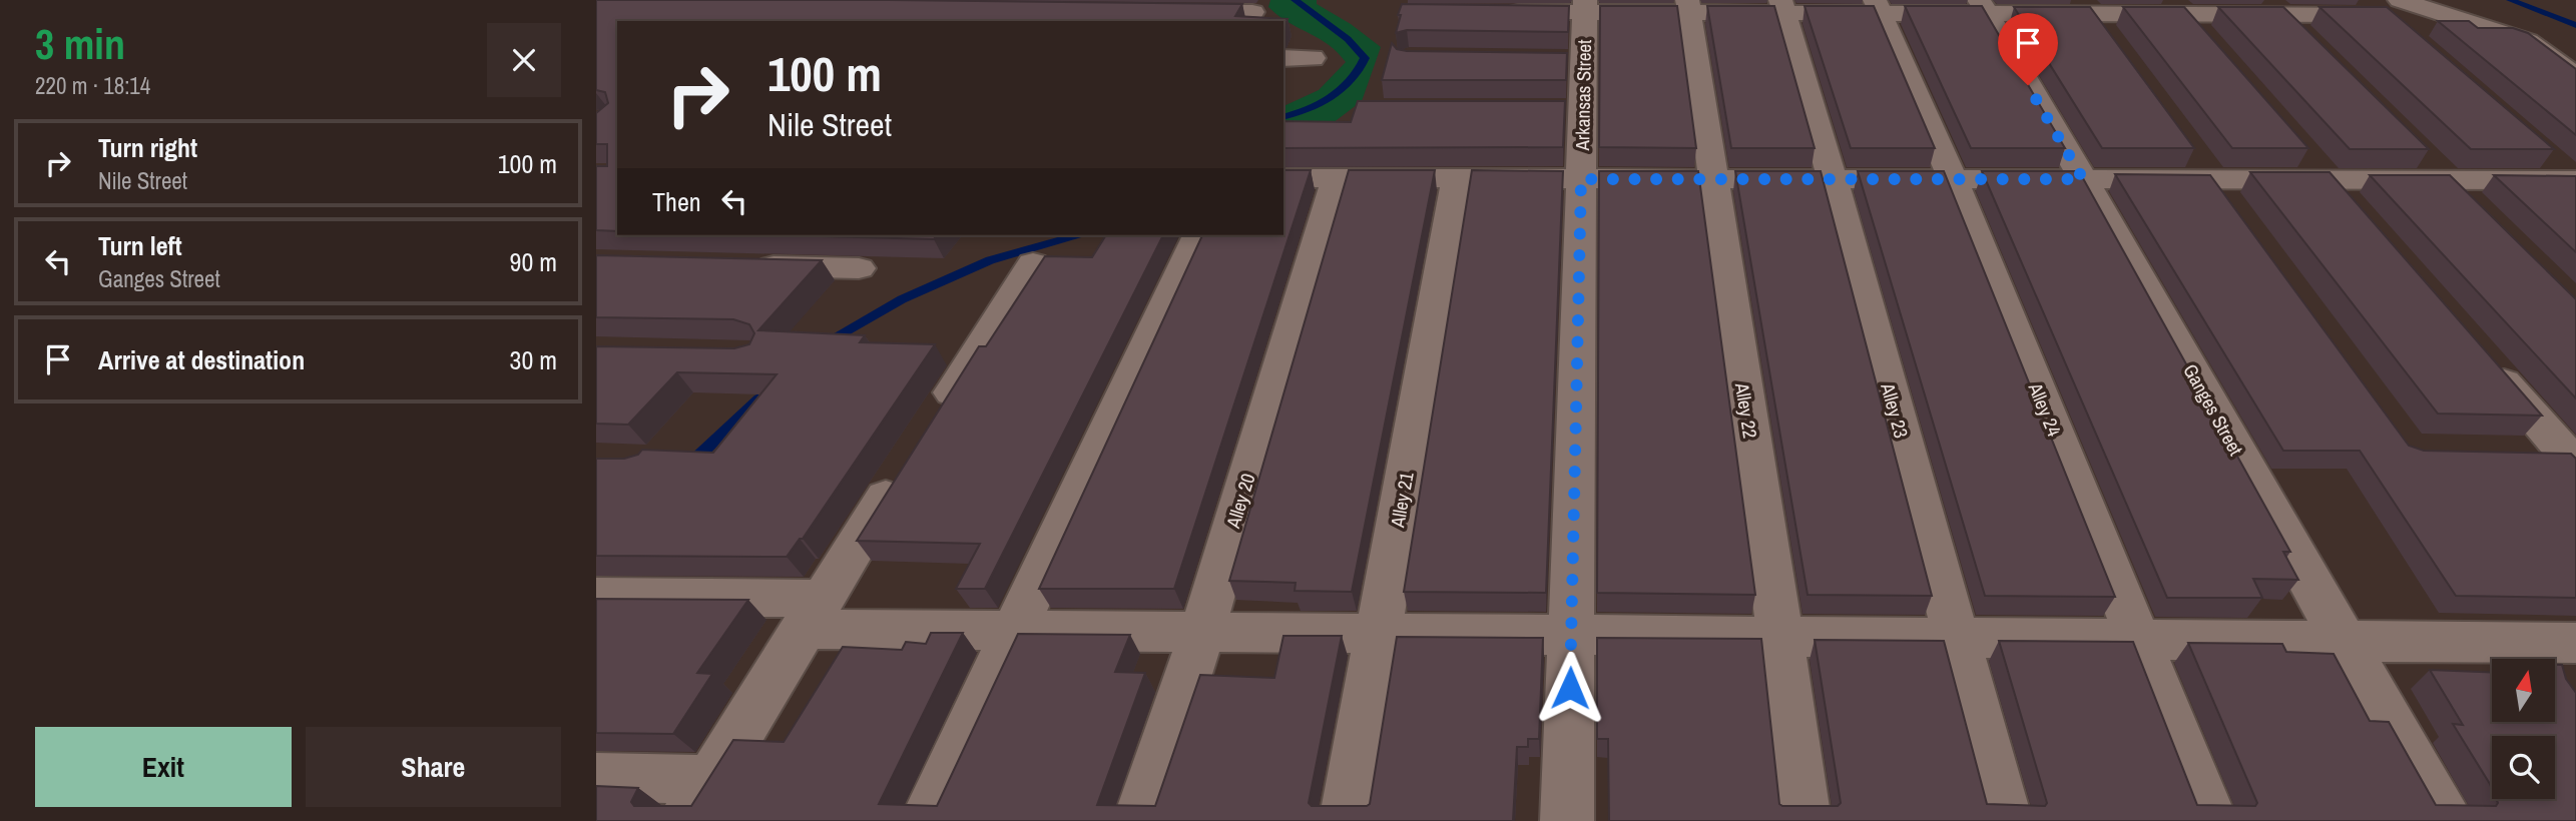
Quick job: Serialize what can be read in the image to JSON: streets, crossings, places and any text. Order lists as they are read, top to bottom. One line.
{"streets":{"street":["Arkansas Street","Alley 24","Ganges Street","Alley 22","Alley 23","Alley 21","Alley 20"]},"north":"top","page":{"heading":["3 min","220 m · 18:14"],"turn":["100 m","Nile Street"],"list":[{"name":"Turn right","note":"Nile Street","value":"100 m"},{"name":"Turn left","note":"Ganges Street","value":"90 m"},{"name":"Arrive at destination","value":"30 m"}],"then":"Then","buttons":["Exit","Share"]}}
